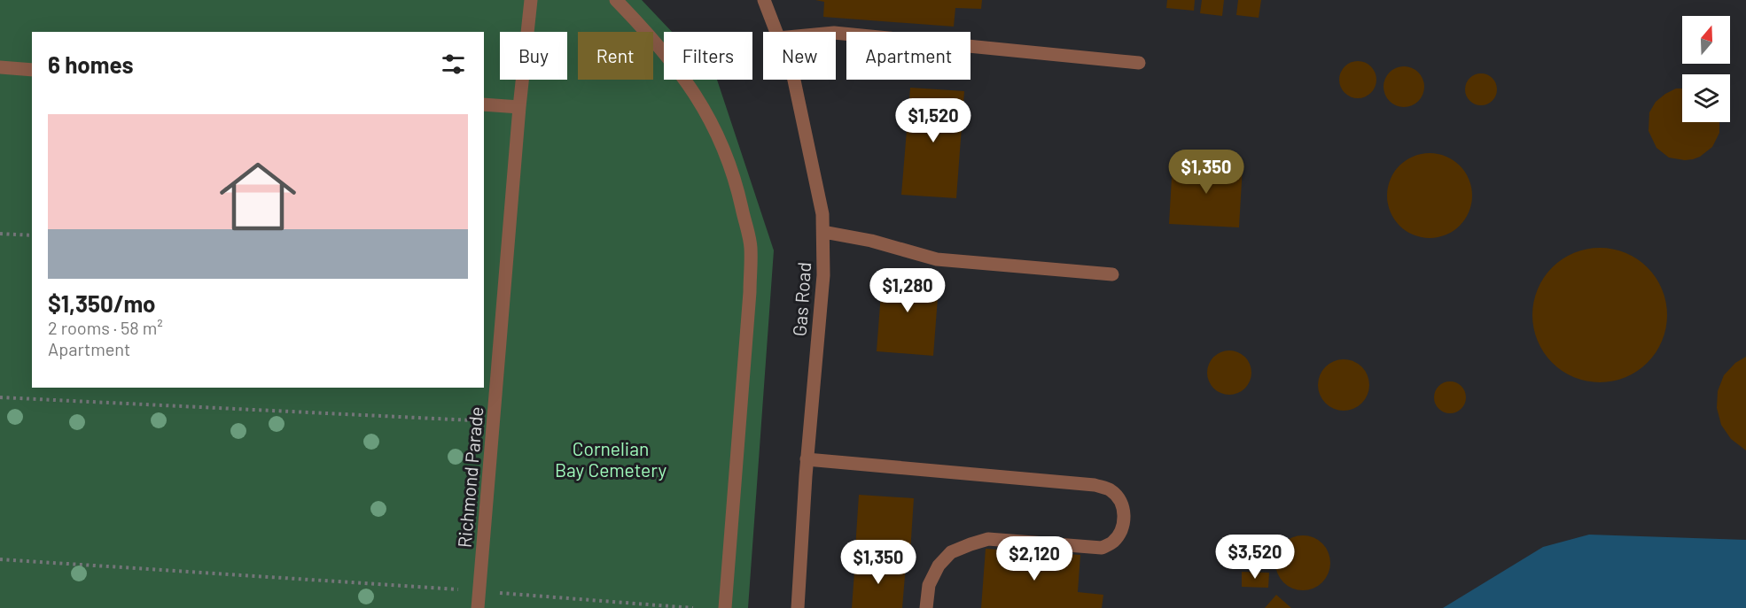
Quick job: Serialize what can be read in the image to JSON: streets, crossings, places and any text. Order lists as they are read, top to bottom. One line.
{"streets":{"lane":["Gas Road","Richmond Parade"]},"parks":["Cornelian Bay Cemetery"],"north":"top","page":{"chip":["Buy","Rent","Filters","New","Apartment"],"heading":"6 homes","list":[{"name":"$1,350/mo","note":"2 rooms · 58 m² · Apartment"}],"price":["$1,520","$1,350","$1,280","$3,520","$2,120","$1,350"]}}
